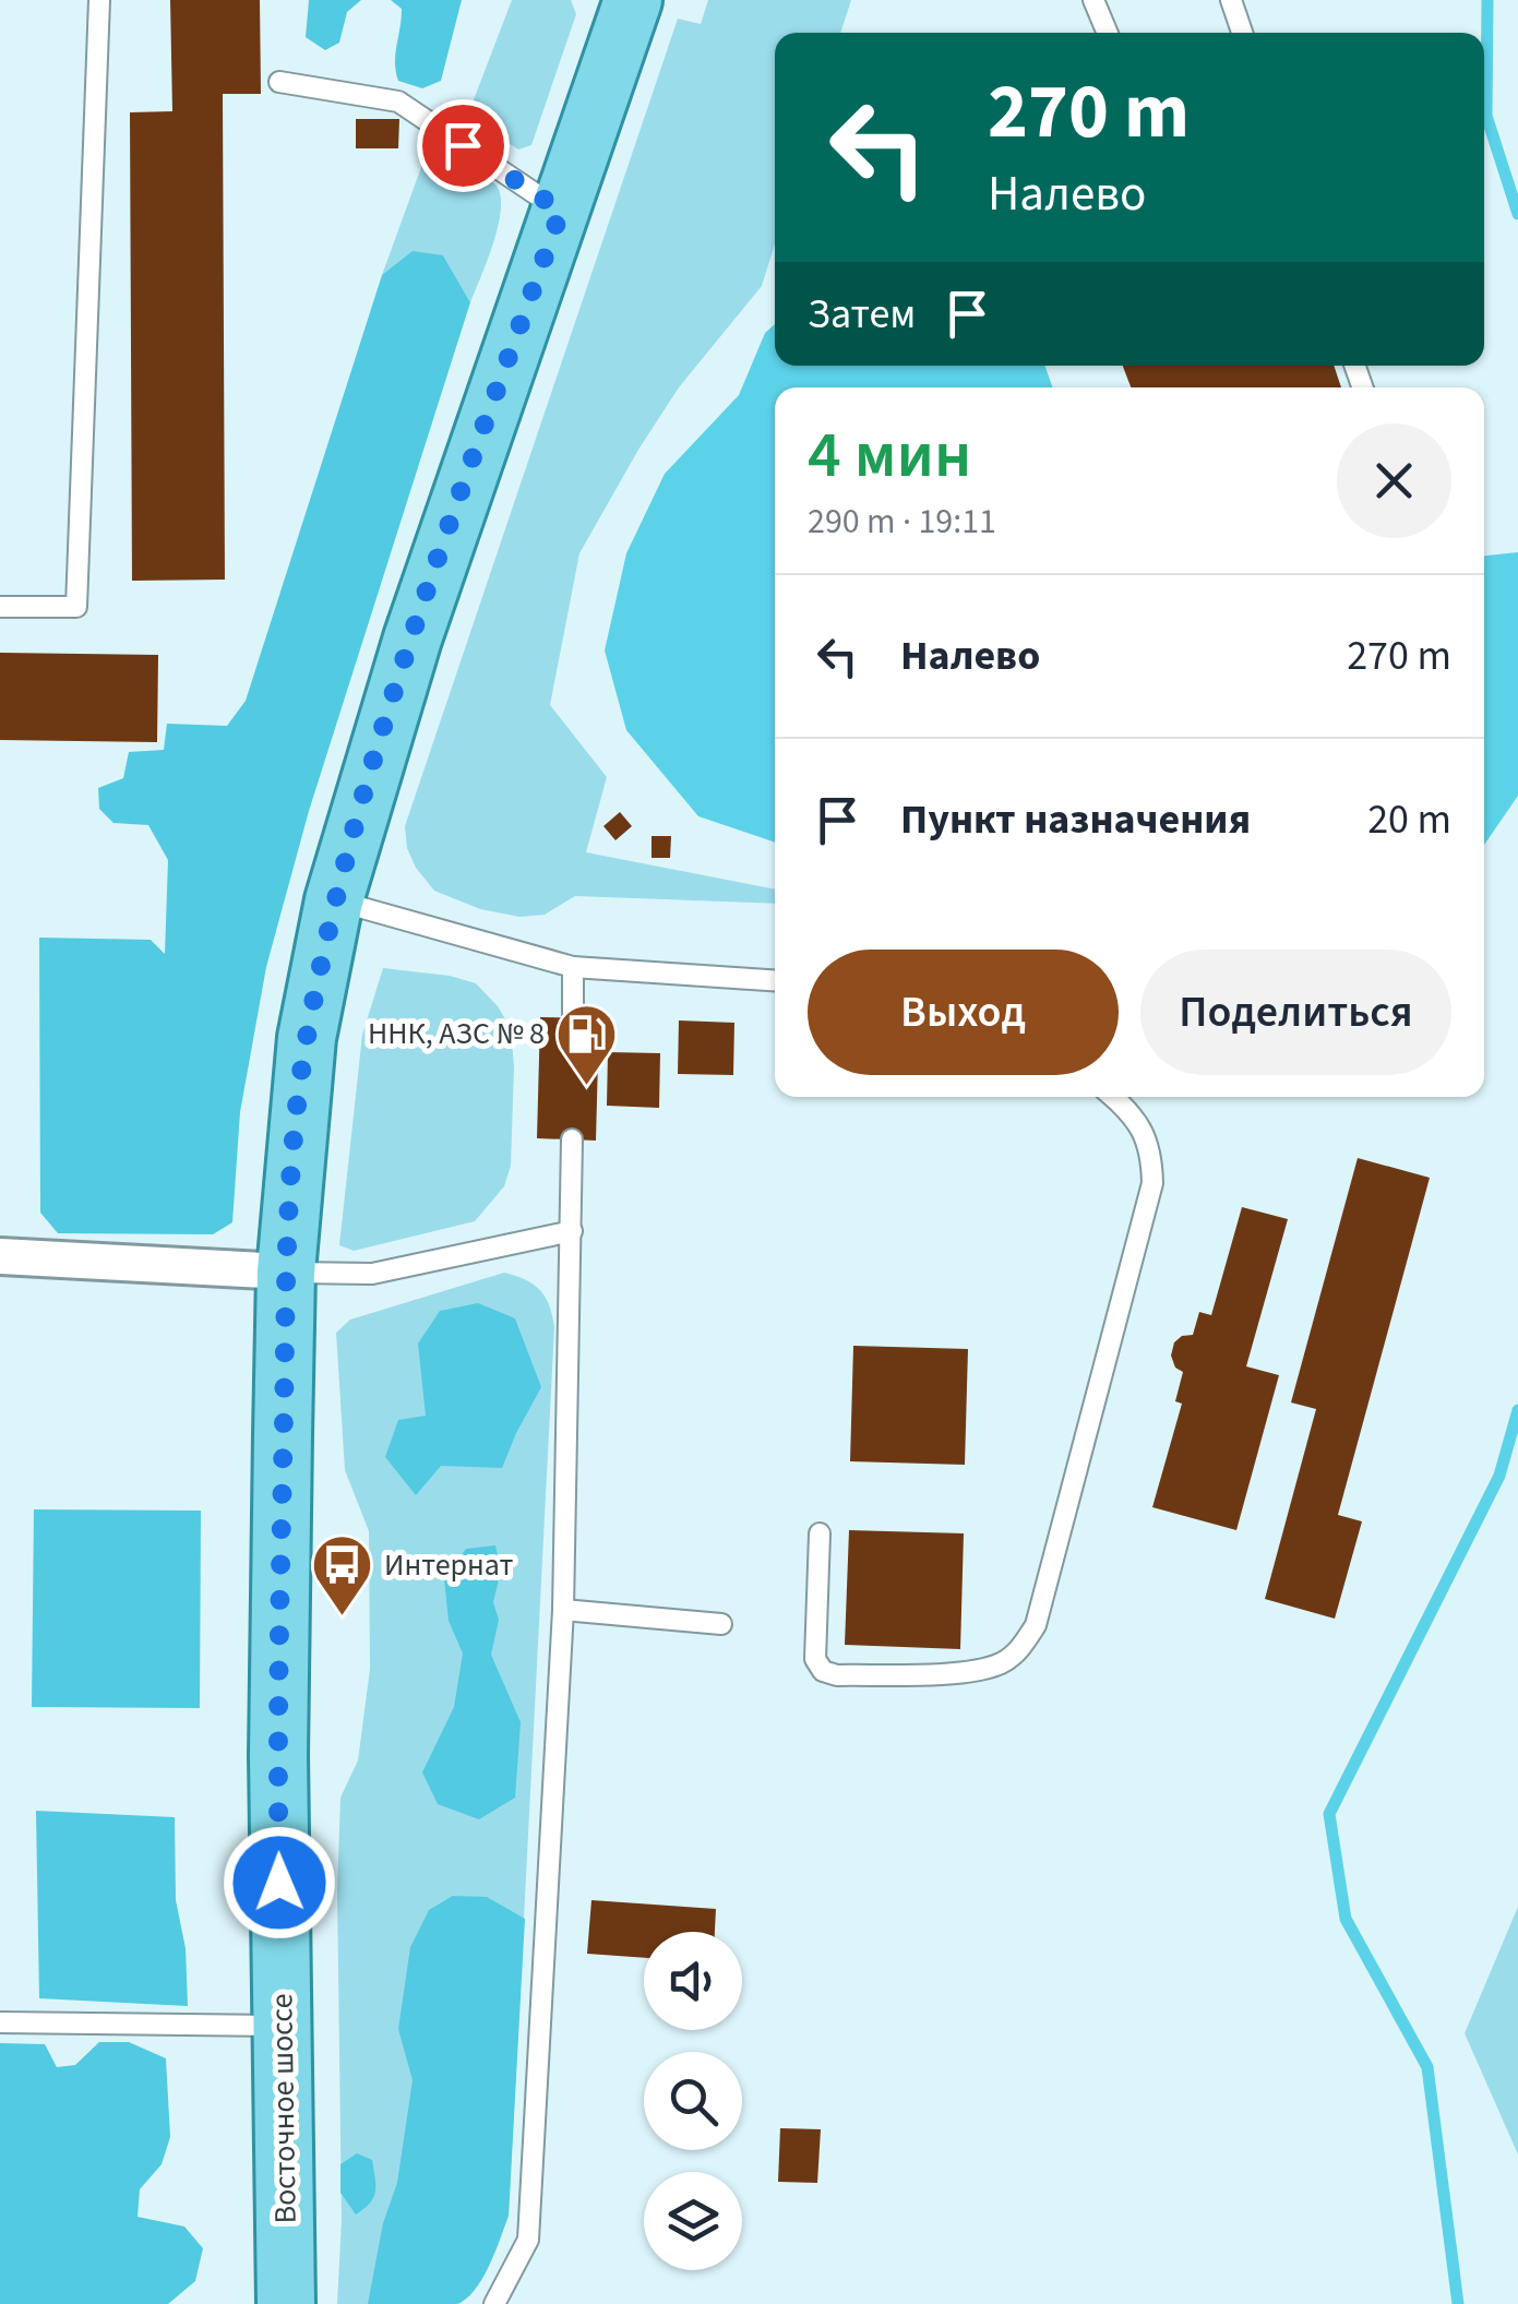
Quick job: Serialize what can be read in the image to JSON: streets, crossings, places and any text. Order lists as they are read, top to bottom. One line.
{"streets":{"main road":["Восточное шоссе"]},"places":{"fuel station":["ННК, АЗС № 8"],"bus stop":["Интернат"]},"page":{"turn":["270 m","Налево"],"then":"Затем","heading":["4 мин","290 m · 19:11"],"list":[{"name":"Налево","value":"270 m"},{"name":"Пункт назначения","value":"20 m"}],"buttons":["Выход","Поделиться"]}}
